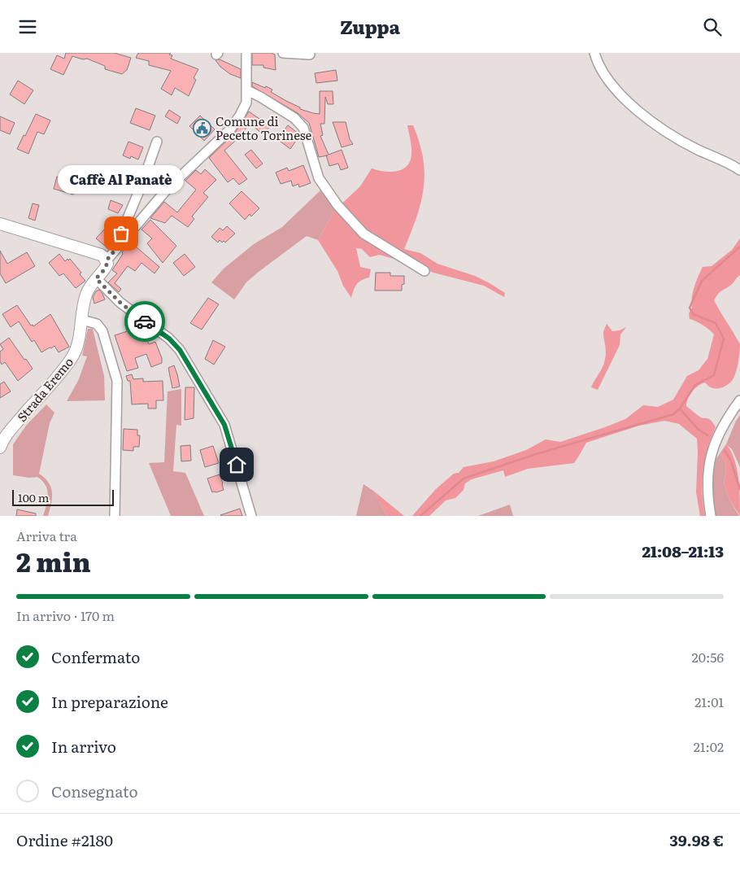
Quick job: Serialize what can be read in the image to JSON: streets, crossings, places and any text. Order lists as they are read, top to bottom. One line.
{"streets":{"main road":["Strada Eremo"]},"places":{"public building":["Comune di Pecetto Torinese"],"other":["Caffè Al Panatè"]},"scale_bar":"100 m","page":{"header":"Zuppa","bubble":"Caffè Al Panatè","scale":"100 m","heading":["2 min","Arriva tra","21:08–21:13"],"panel":["Ordine #2180","39.98 €"],"bar":"In arrivo · 170 m","list":[["Confermato","20:56"],["In preparazione","21:01"],["In arrivo","21:02"],"Consegnato"]}}
